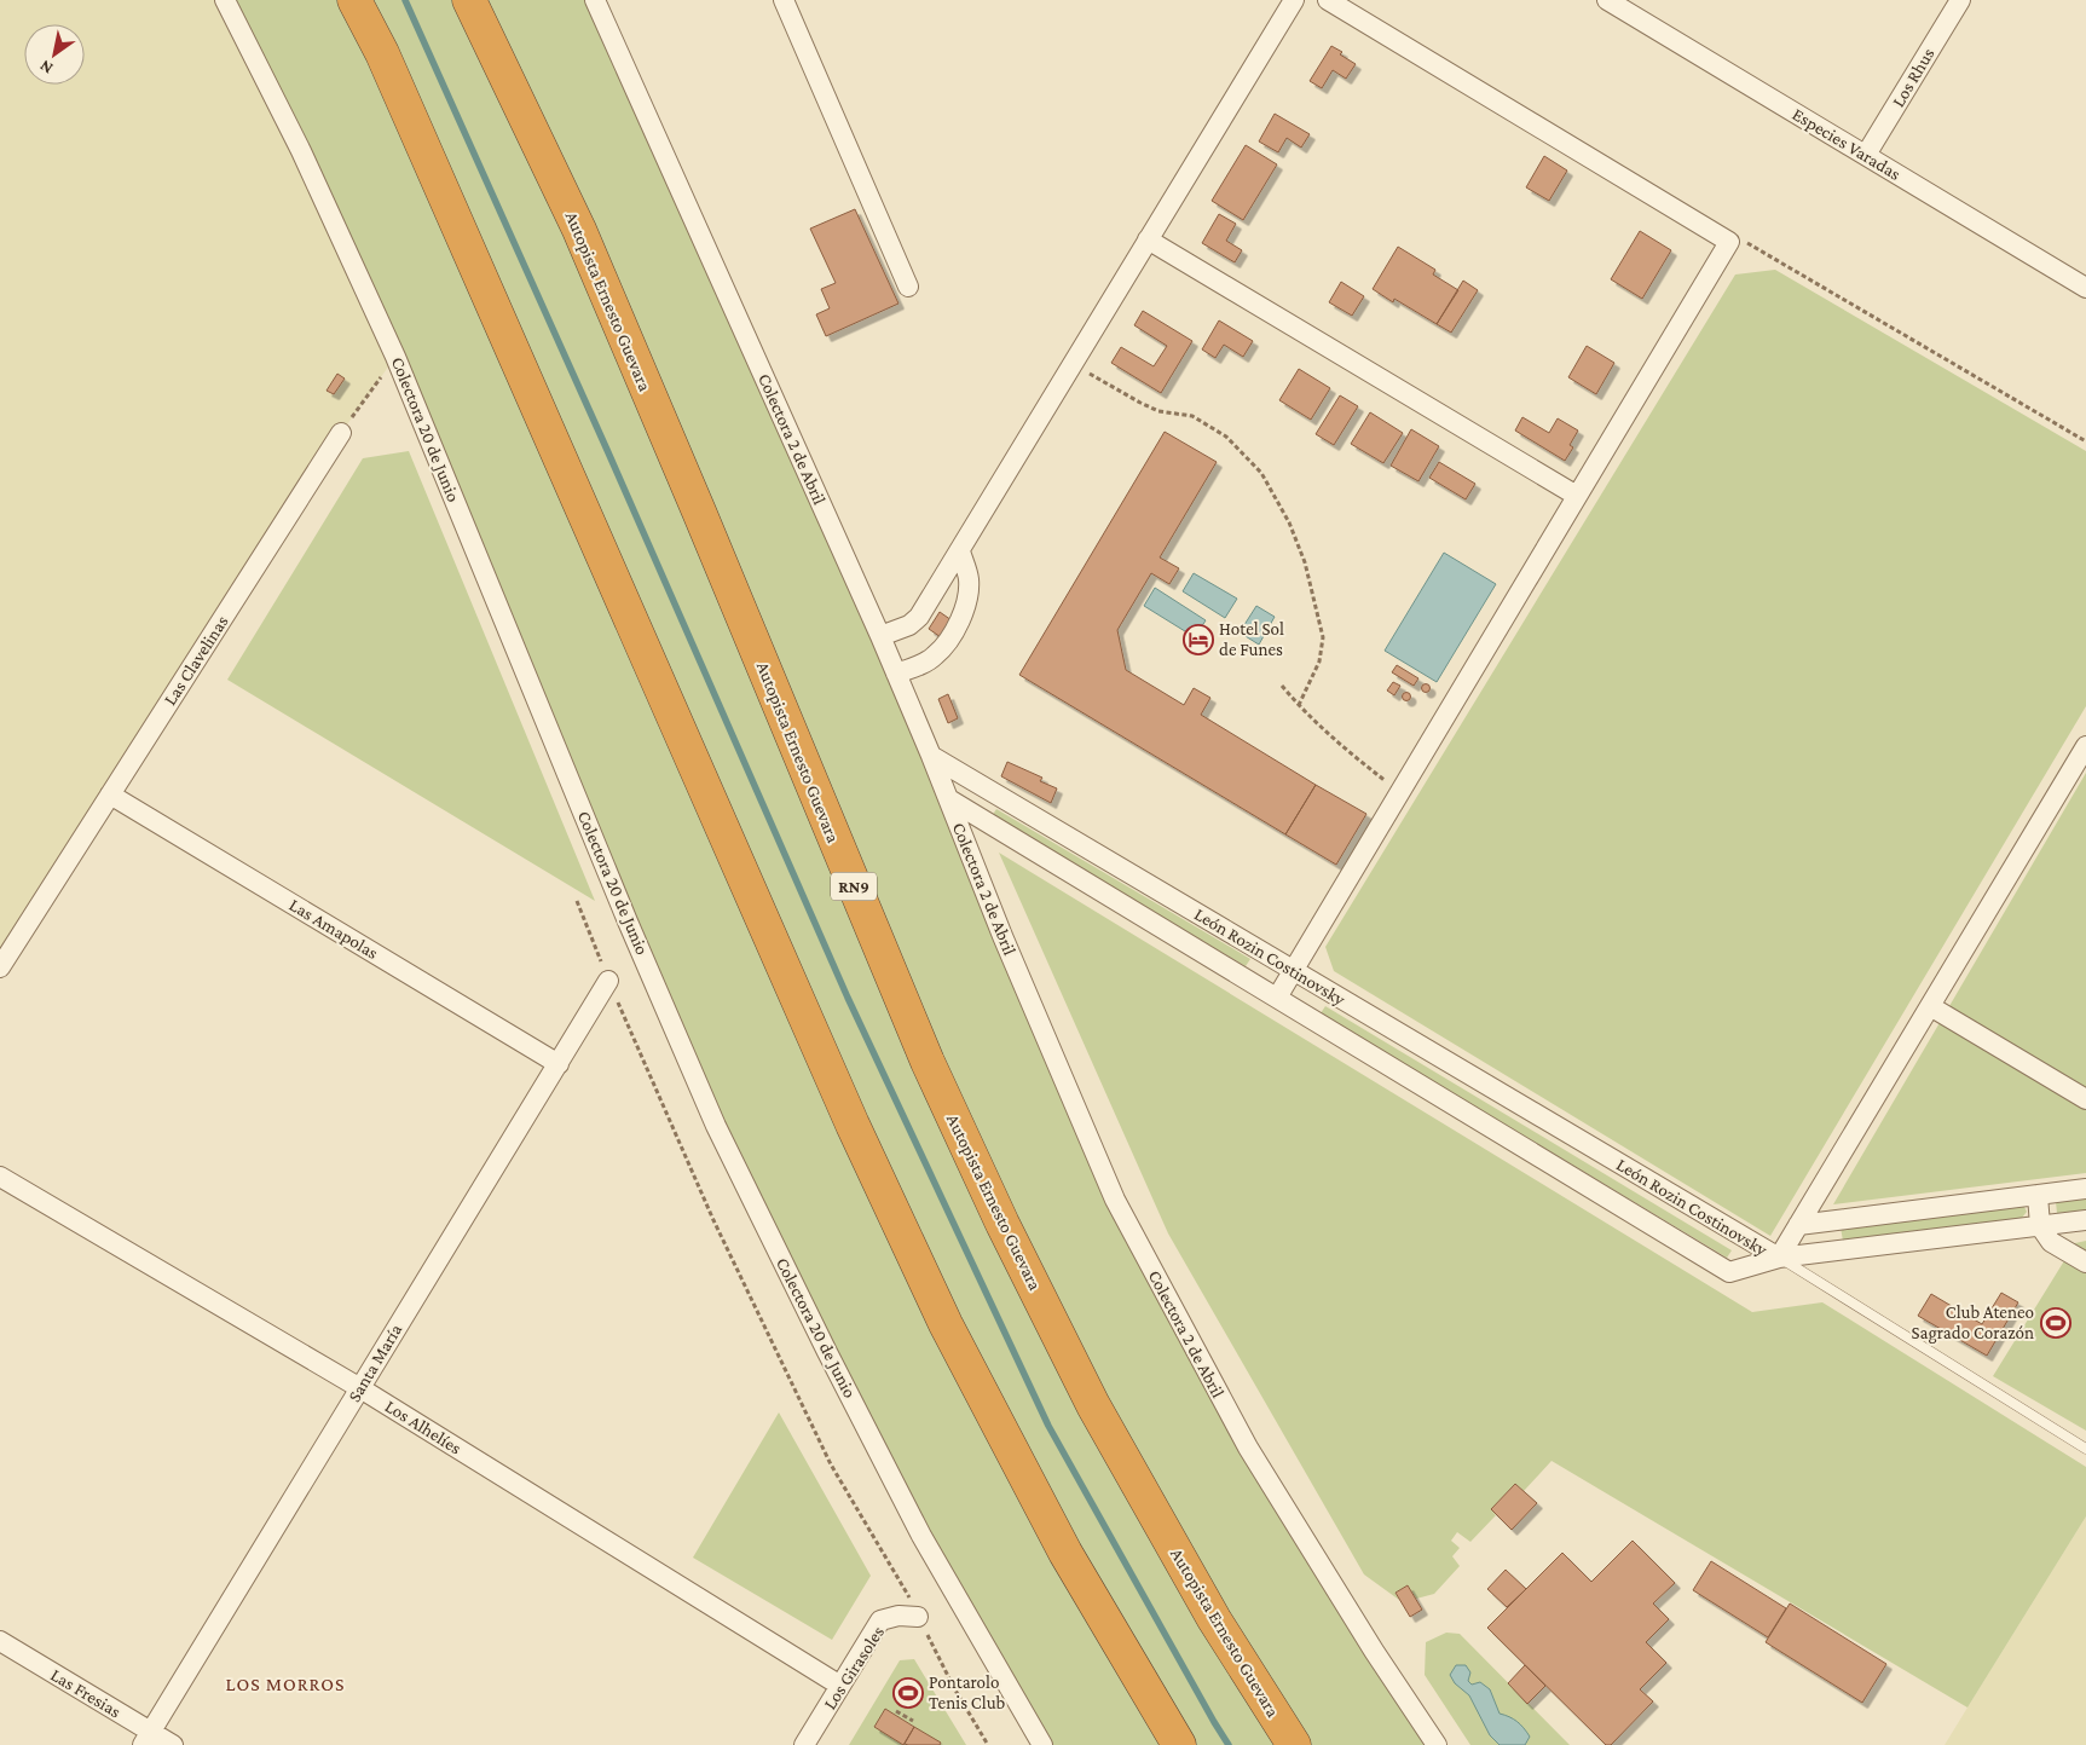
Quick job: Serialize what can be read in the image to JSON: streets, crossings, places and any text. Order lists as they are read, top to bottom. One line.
{"streets":{"highway":["Autopista Ernesto Guevara","RN9"],"street":["Los Rhus","Especies Varadas","Colectora 20 de Junio","Colectora 2 de Abril","Las Clavelinas","Las Amapolas","León Rozin Costinovsky","Santa María","Los Alhelíes","Los Girasoles","Las Fresias"]},"crossings":[["Los Rhus","Especies Varadas"],["Colectora 2 de Abril","León Rozin Costinovsky"],["Las Clavelinas","Las Amapolas"],["Las Amapolas","Santa María"],["Santa María","Los Alhelíes"],["Santa María","Las Fresias"],["Los Alhelíes","Los Girasoles"]],"districts":["LOS MORROS"],"places":{"hotel":["Hotel Sol de Funes"],"sports":["Club Ateneo Sagrado Corazón","Pontarolo Tenis Club"]},"north":"bottom left"}
